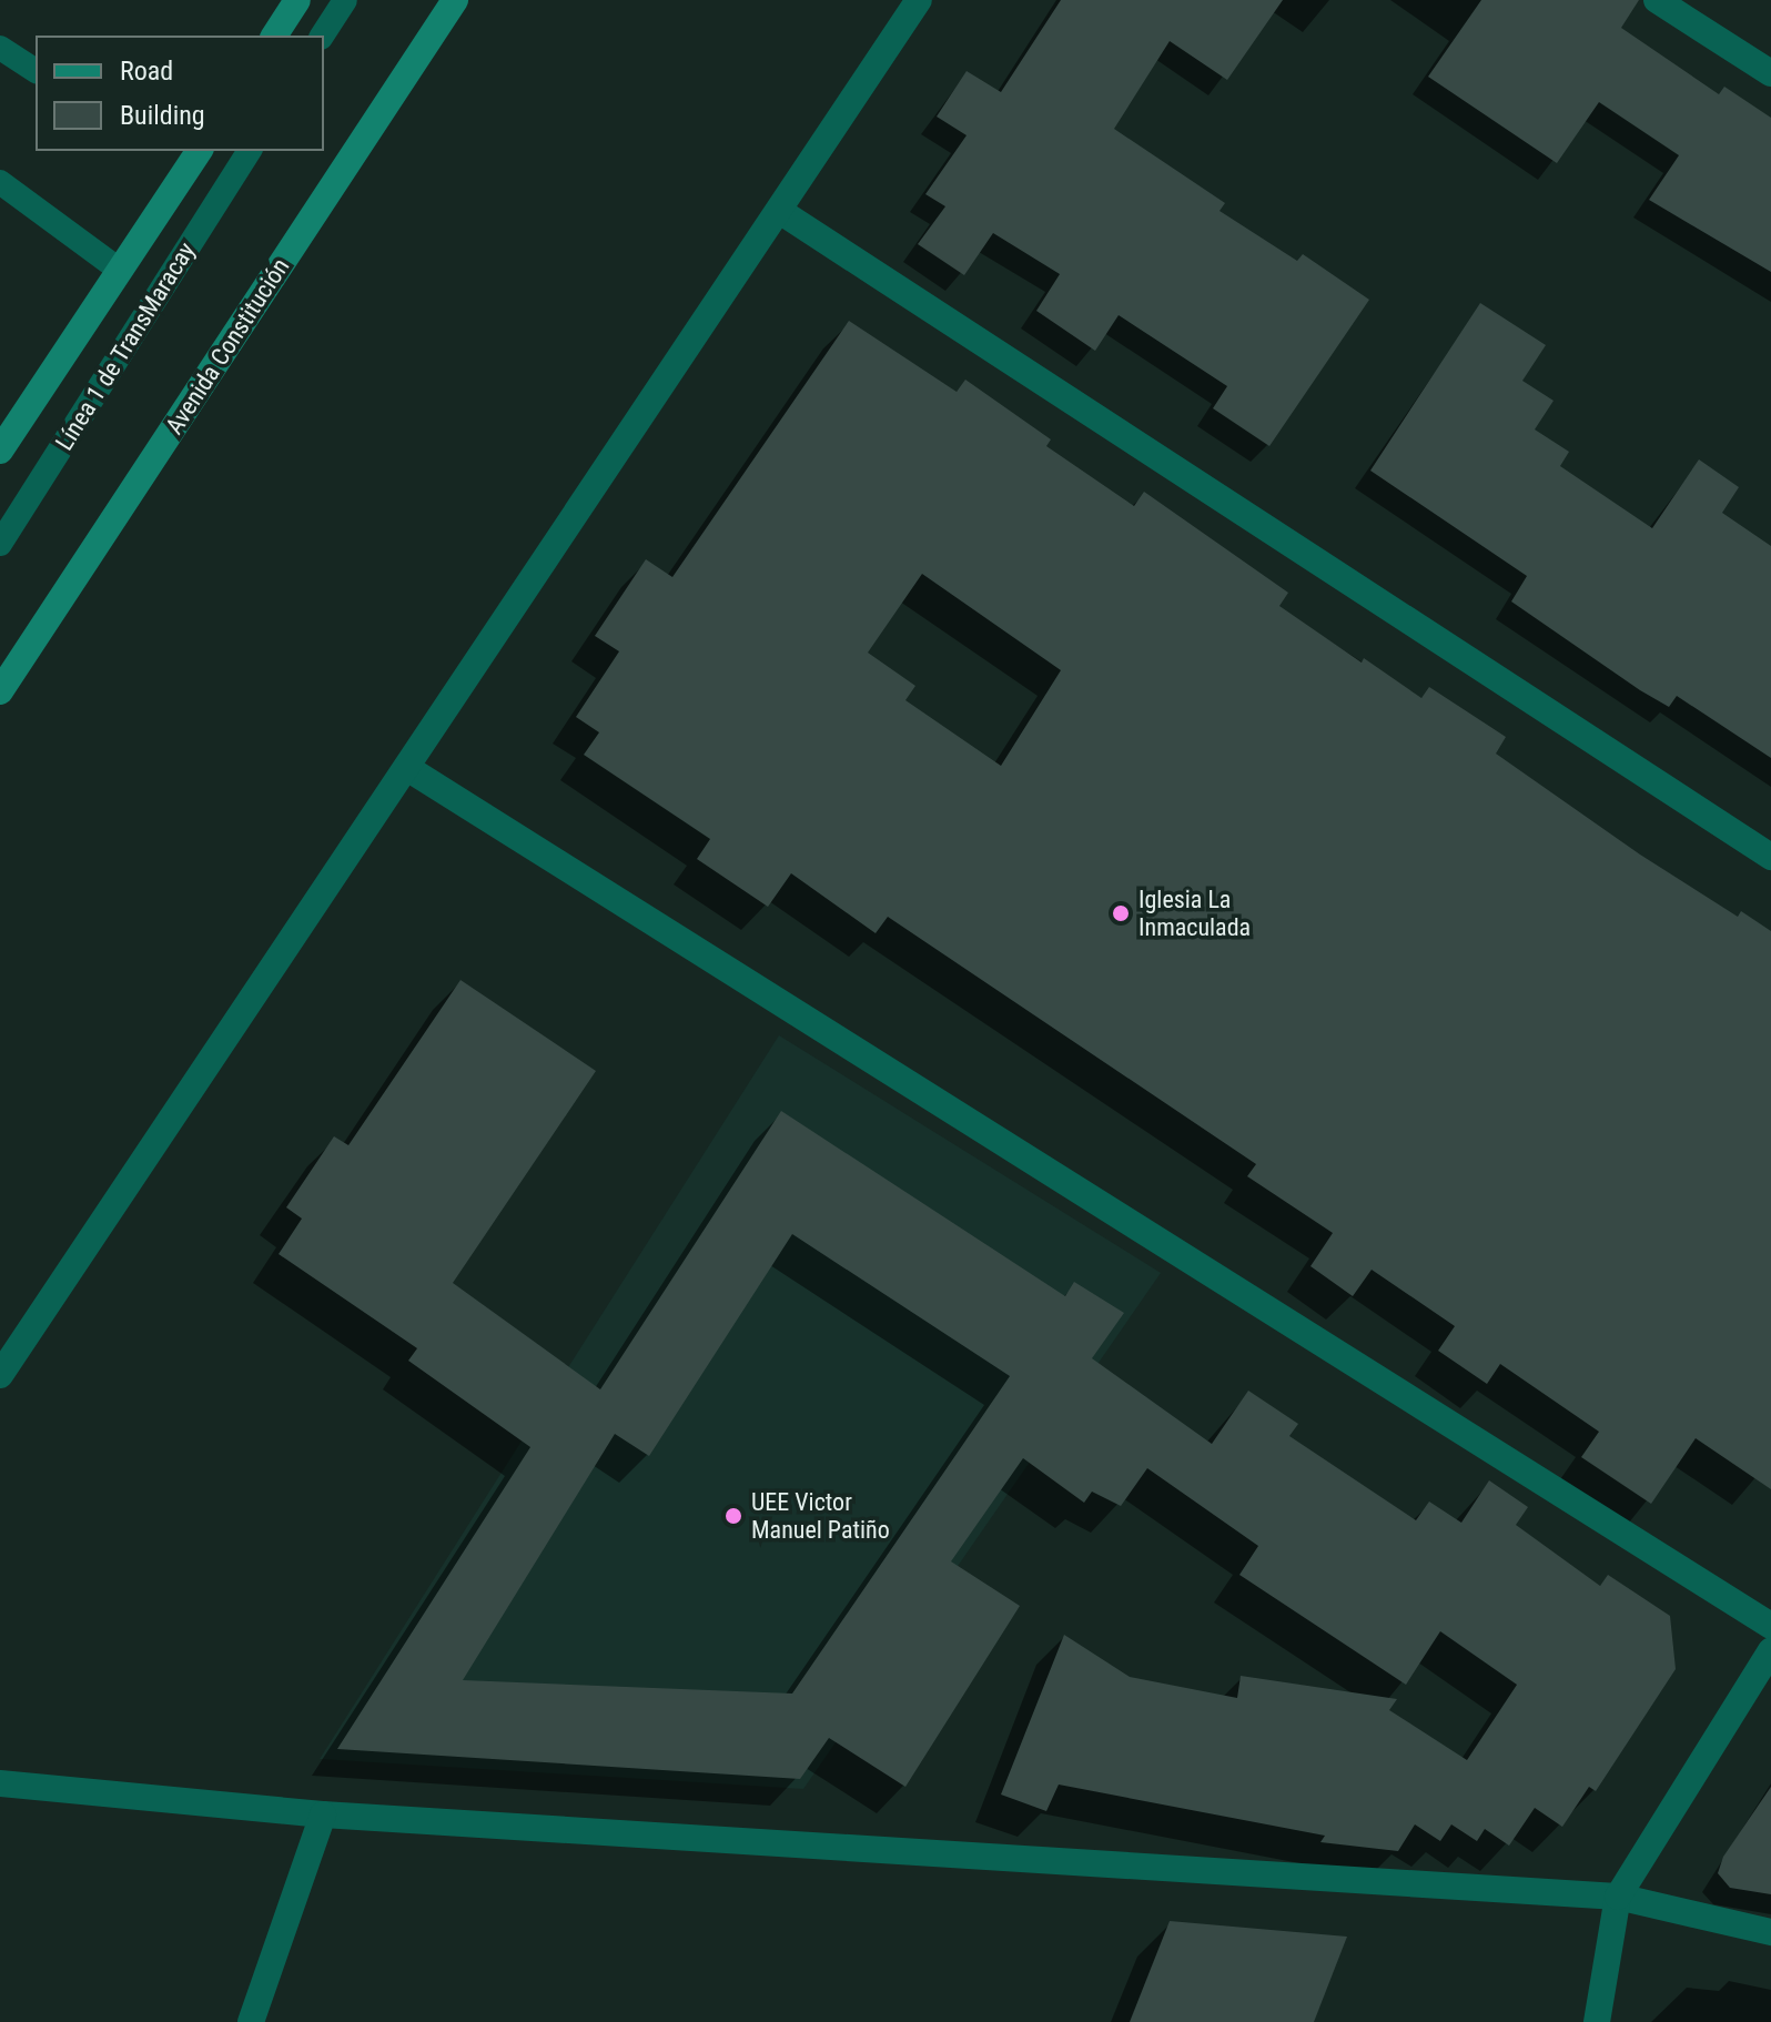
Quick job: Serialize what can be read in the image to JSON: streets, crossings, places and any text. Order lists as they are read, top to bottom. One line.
{"streets":{"street":["Avenida Constitución"],"lane":["Línea 1 de TransMaracay"]},"places":["Iglesia La Inmaculada","UEE Victor Manuel Patiño"],"legend":["Road","Building"]}
